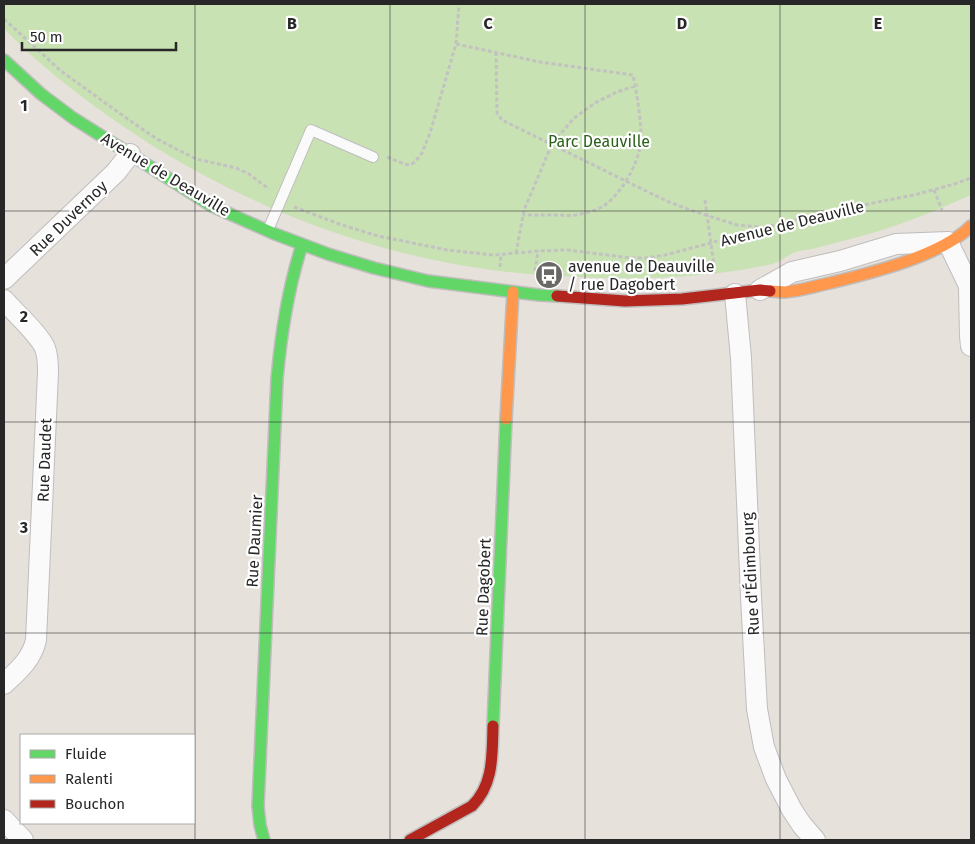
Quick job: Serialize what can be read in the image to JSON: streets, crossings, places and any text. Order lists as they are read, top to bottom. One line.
{"streets":{"street":["Avenue de Deauville","Rue Duvernoy","Rue Daudet","Rue Daumier","Rue d'Édimbourg","Rue Dagobert"]},"crossings":[["Avenue de Deauville","Rue Duvernoy"],["Avenue de Deauville","Rue Daumier"],["Avenue de Deauville","Rue d'Édimbourg"],["Avenue de Deauville","Rue Dagobert"]],"parks":["Parc Deauville"],"places":{"bus stop":["avenue de Deauville / rue Dagobert"]},"legend":["Fluide","Ralenti","Bouchon"],"scale_bar":"50 m","grid":{"columns":["B","C","D","E"],"rows":["1","2","3"]}}
